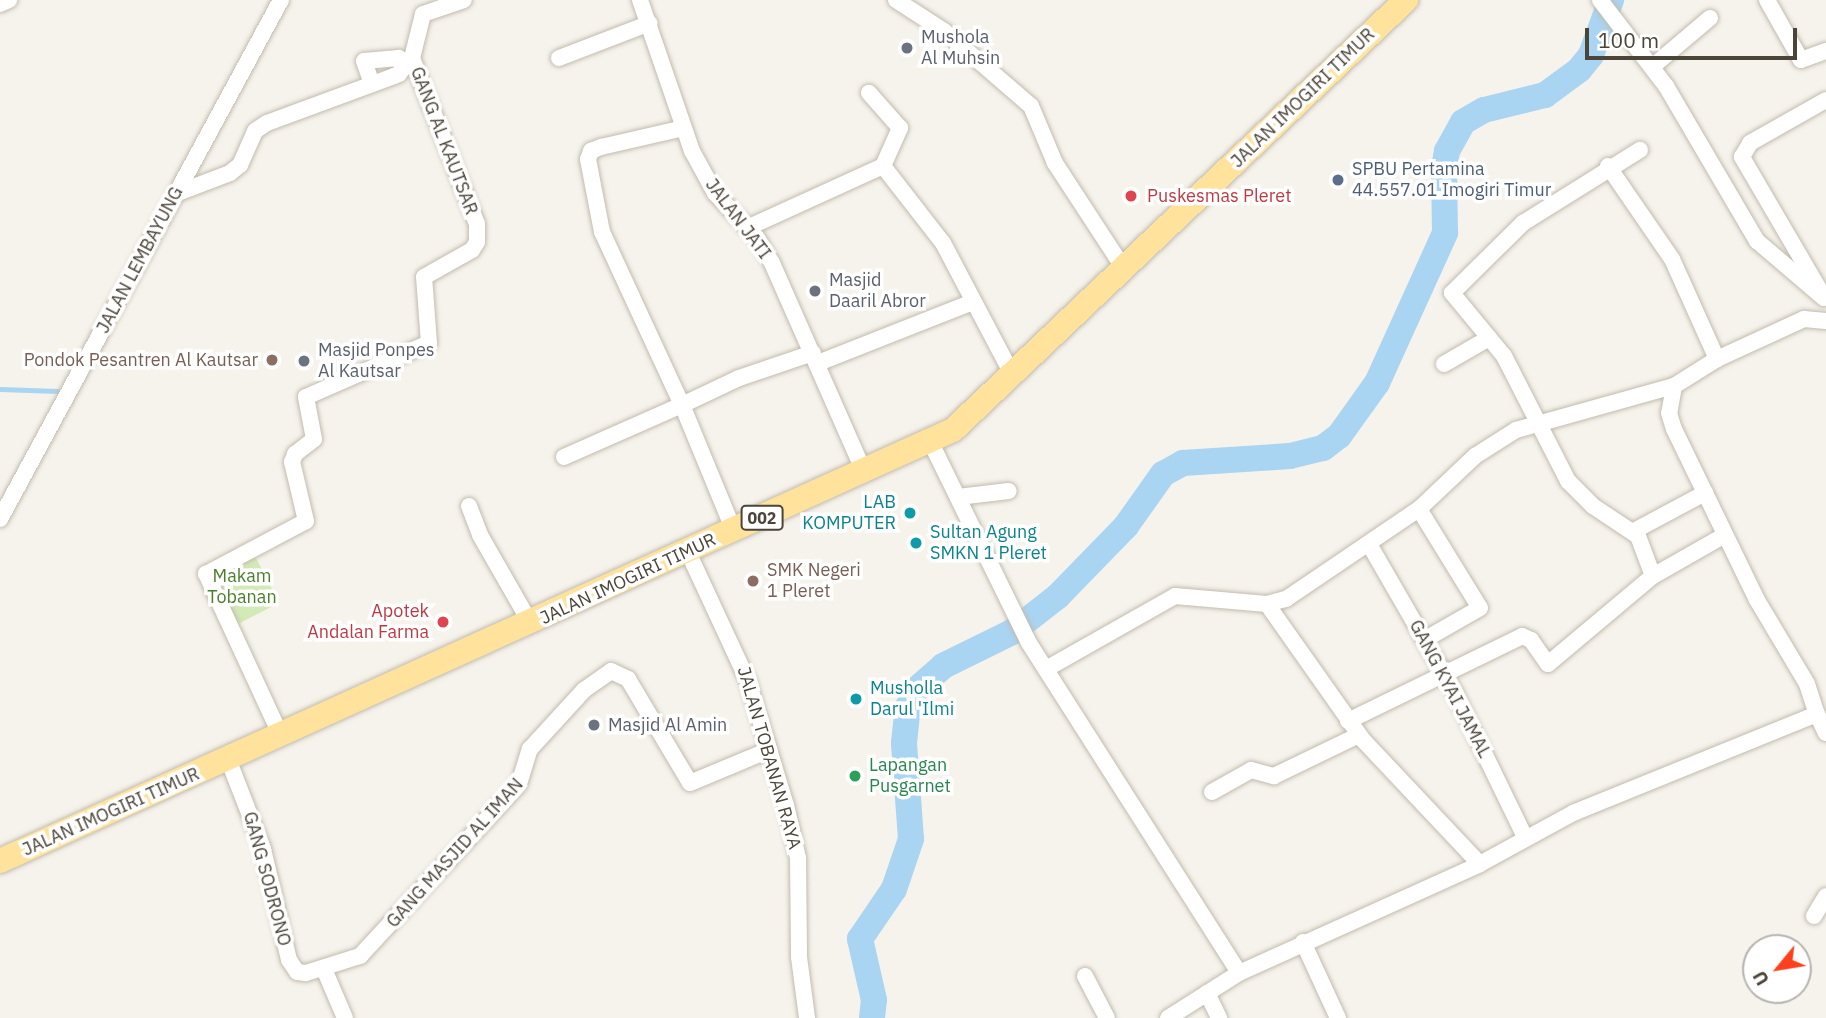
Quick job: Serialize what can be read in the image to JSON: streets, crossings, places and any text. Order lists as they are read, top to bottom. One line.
{"streets":{"main road":["JALAN IMOGIRI TIMUR","002"],"street":["GANG AL KAUTSAR","JALAN JATI","JALAN LEMBAYUNG","GANG KYAI JAMAL","JALAN TOBANAN RAYA","GANG MASJID AL IMAN","GANG SODRONO"]},"crossings":[["JALAN IMOGIRI TIMUR","GANG AL KAUTSAR"],["JALAN IMOGIRI TIMUR","JALAN JATI"],["JALAN IMOGIRI TIMUR","JALAN TOBANAN RAYA"],["JALAN IMOGIRI TIMUR","GANG SODRONO"],["JALAN TOBANAN RAYA","GANG MASJID AL IMAN"],["GANG MASJID AL IMAN","GANG SODRONO"]],"parks":["Makam Tobanan"],"places":["Mushola Al Muhsin","SPBU Pertamina 44.557.01 Imogiri Timur","Puskesmas Pleret","Masjid Daaril Abror","Pondok Pesantren Al Kautsar","Masjid Ponpes Al Kautsar","LAB KOMPUTER","Sultan Agung SMKN 1 Pleret","SMK Negeri 1 Pleret","Apotek Andalan Farma","Musholla Darul 'Ilmi","Masjid Al Amin","Lapangan Pusgarnet"],"scale_bar":"100 m","north":"bottom left"}
